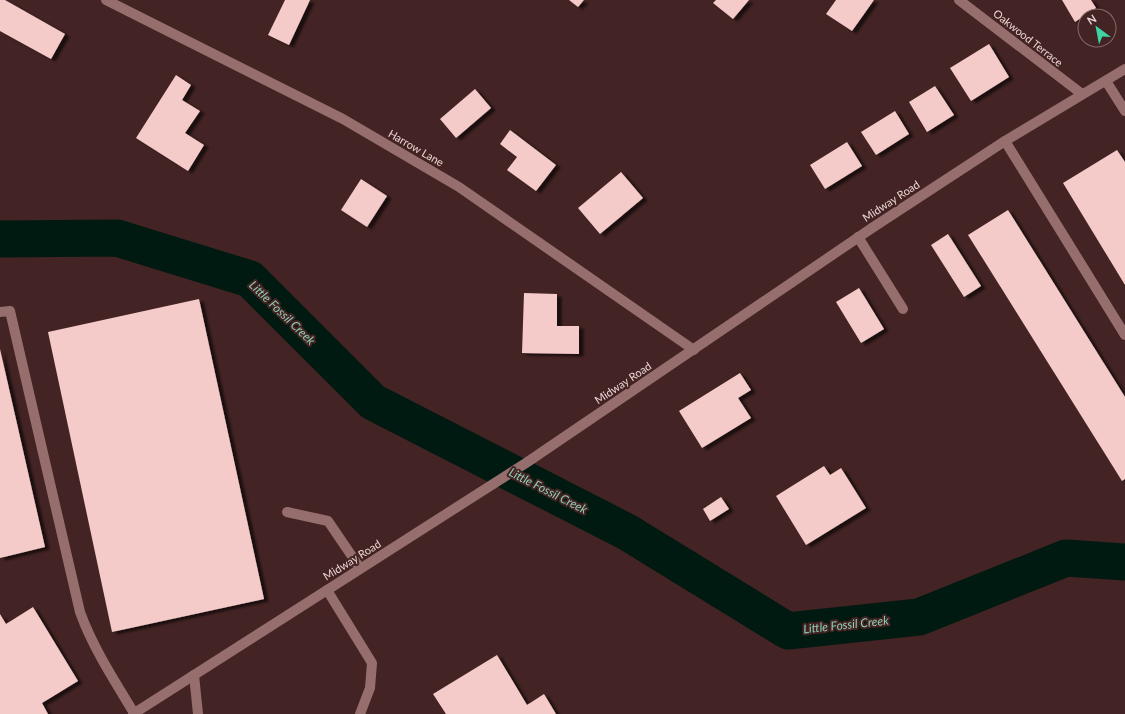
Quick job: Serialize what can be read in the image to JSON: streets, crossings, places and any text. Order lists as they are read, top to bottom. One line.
{"streets":{"main road":["Oakwood Terrace","Harrow Lane","Midway Road"]},"crossings":[["Oakwood Terrace","Midway Road"],["Harrow Lane","Midway Road"]],"water":["Little Fossil Creek"],"north":"top left"}
